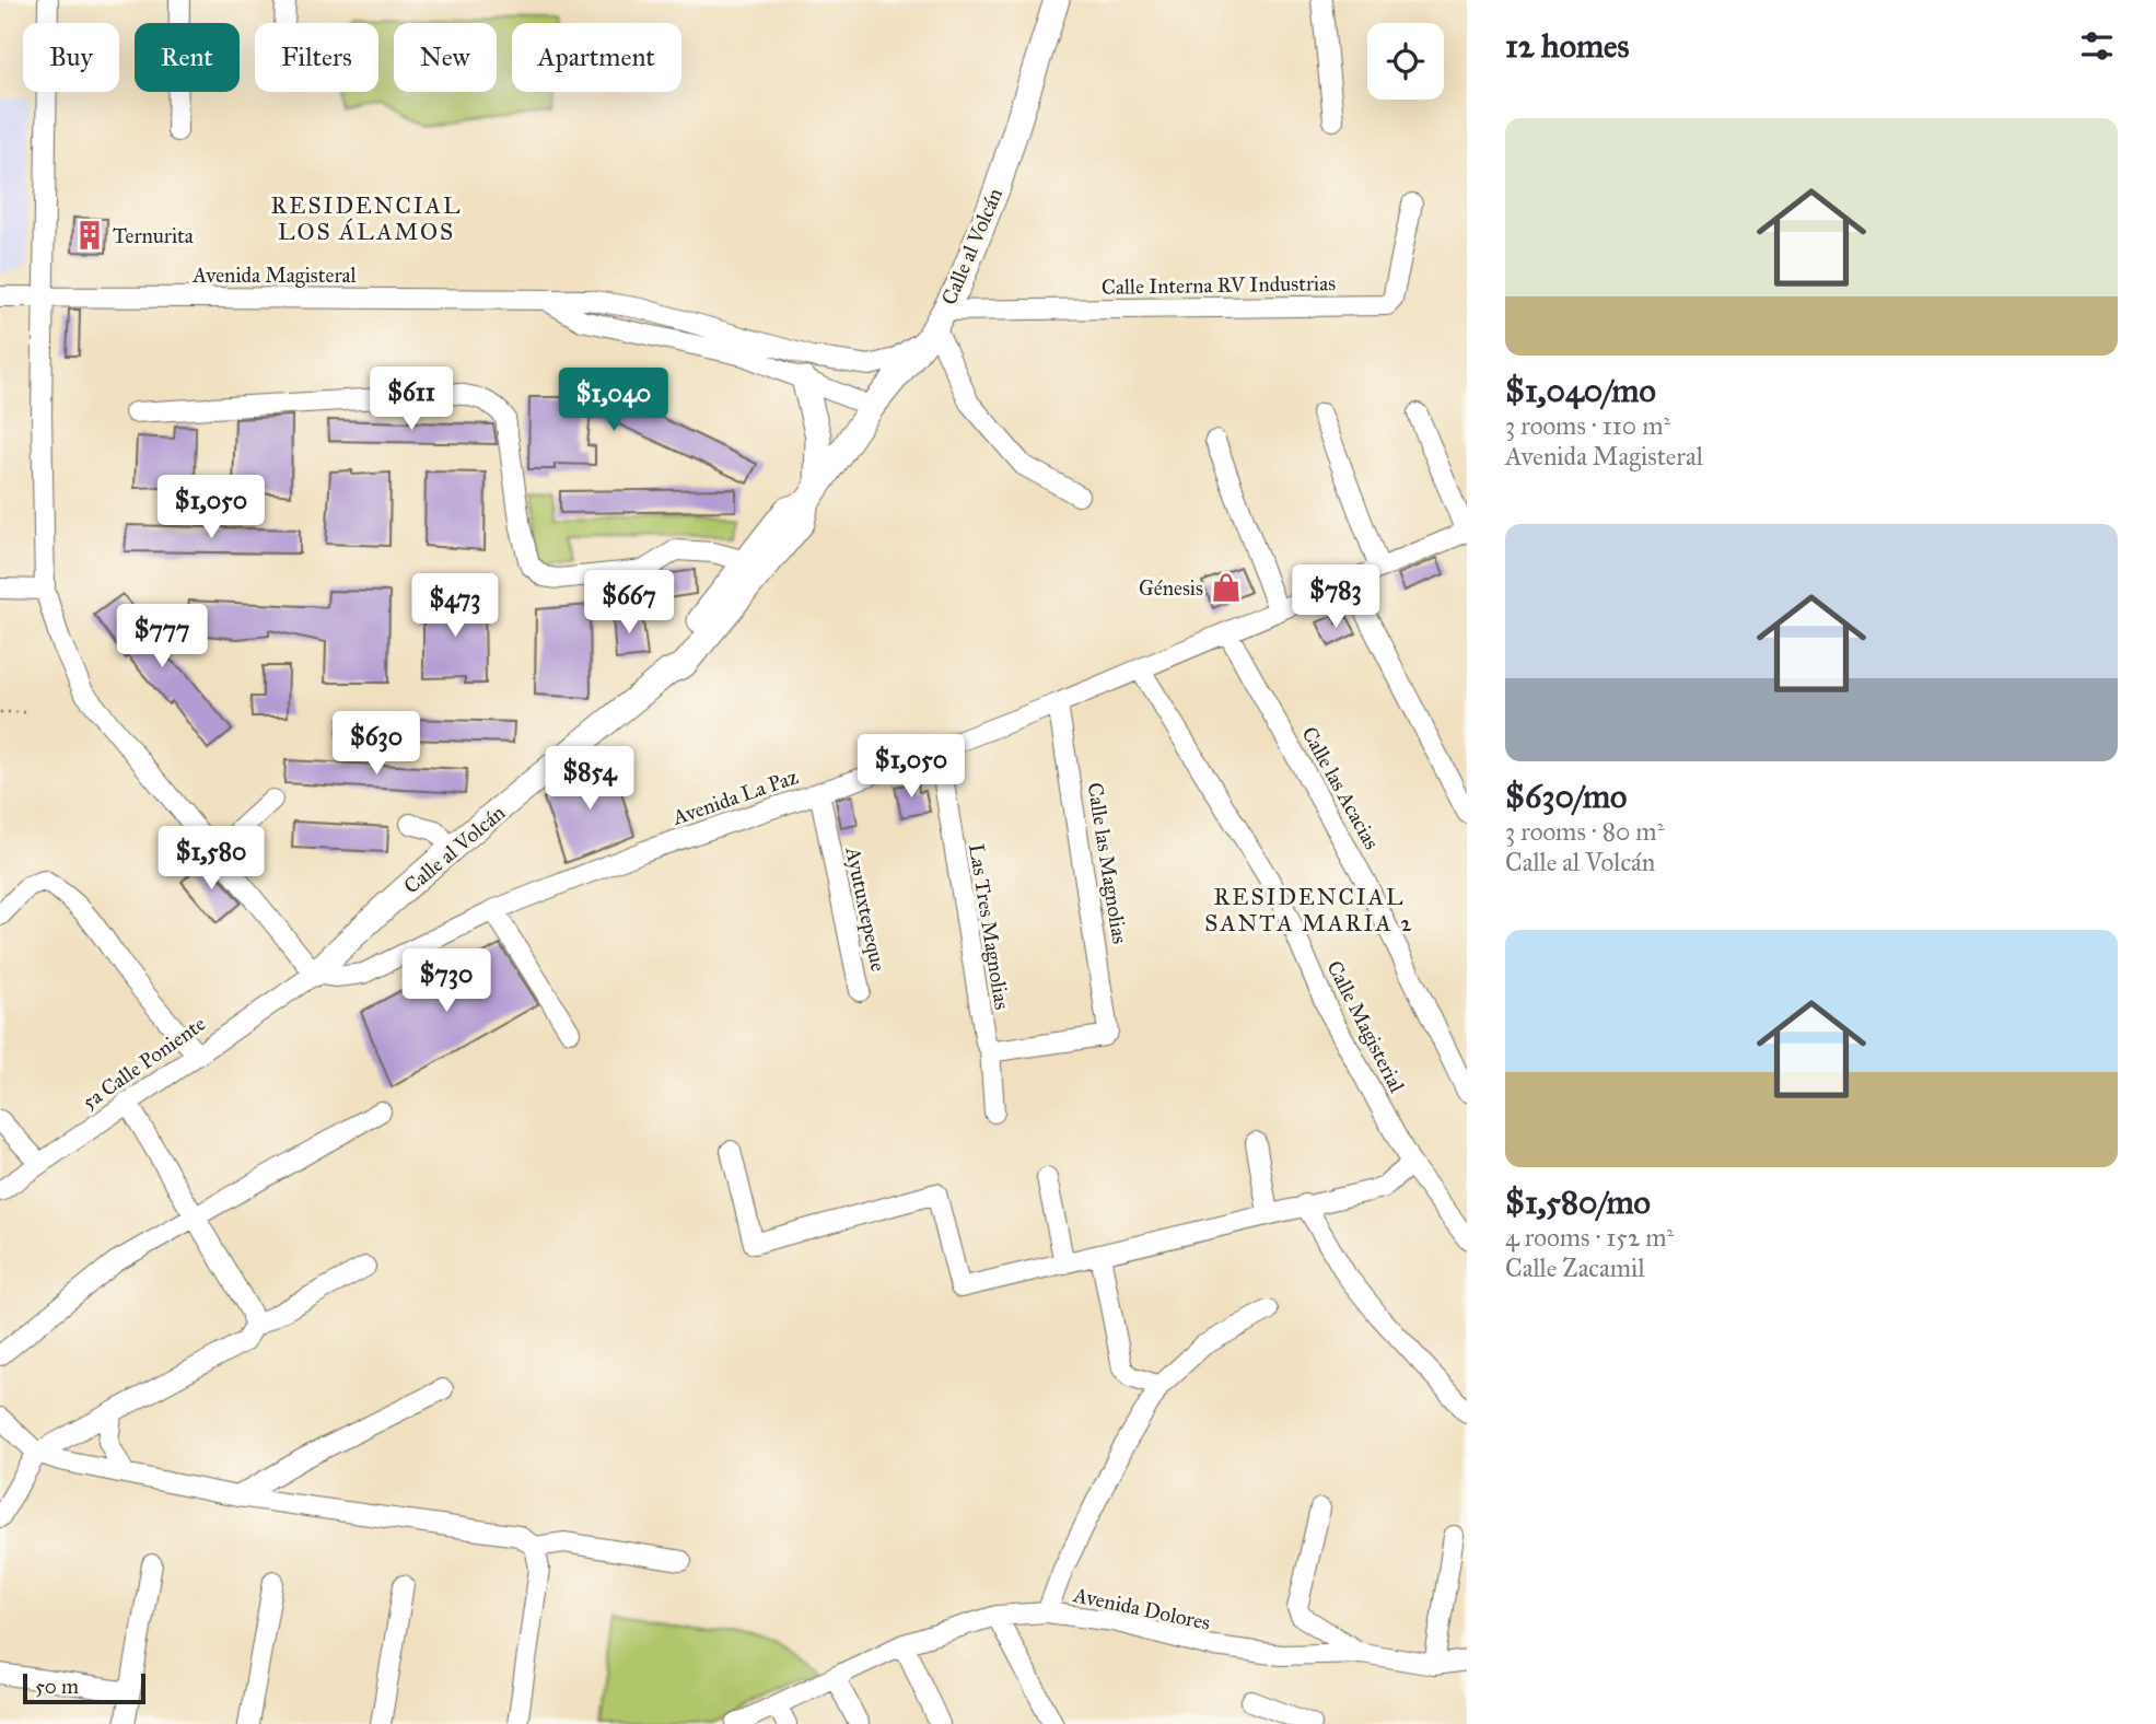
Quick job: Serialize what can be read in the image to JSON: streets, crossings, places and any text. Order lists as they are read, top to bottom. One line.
{"streets":{"main road":["Calle al Volcán"],"street":["Avenida Magisteral","Calle Interna RV Industrias","Calle las Acacias","Avenida La Paz","Calle las Magnolias","Ayutuxtepeque","Las Tres Magnolias","Calle Magisterial","5a Calle Poniente","Avenida Dolores"]},"crossings":[["Calle al Volcán","Avenida Magisteral"],["Calle al Volcán","Calle Interna RV Industrias"],["Calle al Volcán","Avenida La Paz"],["Calle al Volcán","5a Calle Poniente"],["Avenida Magisteral","Calle Interna RV Industrias"],["Calle las Acacias","Avenida La Paz"],["Avenida La Paz","Calle las Magnolias"],["Avenida La Paz","Ayutuxtepeque"],["Avenida La Paz","Las Tres Magnolias"],["Avenida La Paz","Calle Magisterial"],["Avenida La Paz","5a Calle Poniente"],["Calle las Magnolias","Las Tres Magnolias"]],"districts":["RESIDENCIAL LOS ÁLAMOS","RESIDENCIAL SANTA MARIA 2"],"places":{"building":["Ternurita"],"shop":["Génesis"]},"scale_bar":"50 m","page":{"heading":"12 homes","chip":["Buy","Rent","Filters","New","Apartment"],"list":[{"name":"$1,040/mo","note":"3 rooms · 110 m² · Avenida Magisteral"},{"name":"$630/mo","note":"3 rooms · 80 m² · Calle al Volcán"},{"name":"$1,580/mo","note":"4 rooms · 152 m² · Calle Zacamil"}],"price":["$611","$1,040","$1,050","$783","$667","$473","$777","$630","$1,050","$854","$1,580","$730"],"scale":"50 m"}}
